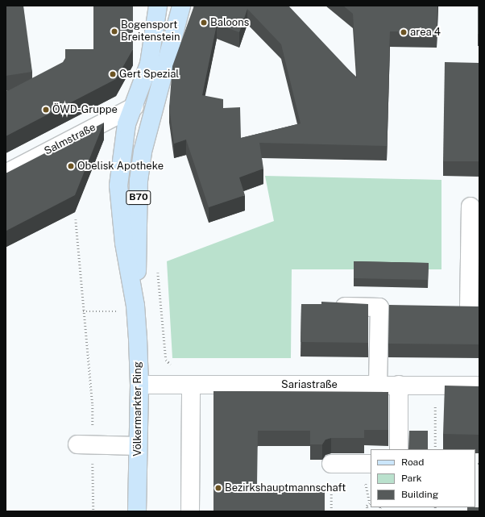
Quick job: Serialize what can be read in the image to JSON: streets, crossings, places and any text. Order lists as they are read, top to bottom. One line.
{"streets":{"main road":["B70","Völkermarkter Ring"],"street":["Salmstraße","Sariastraße"]},"crossings":[["Salmstraße","B70"],["Salmstraße","Völkermarkter Ring"],["B70","Völkermarkter Ring"],["Sariastraße","Völkermarkter Ring"]],"places":["Baloons","Bogensport Breitenstein","area 4","Gert Spezial","ÖWD-Gruppe","Obelisk Apotheke","Bezirkshauptmannschaft"],"legend":["Road","Park","Building"]}
